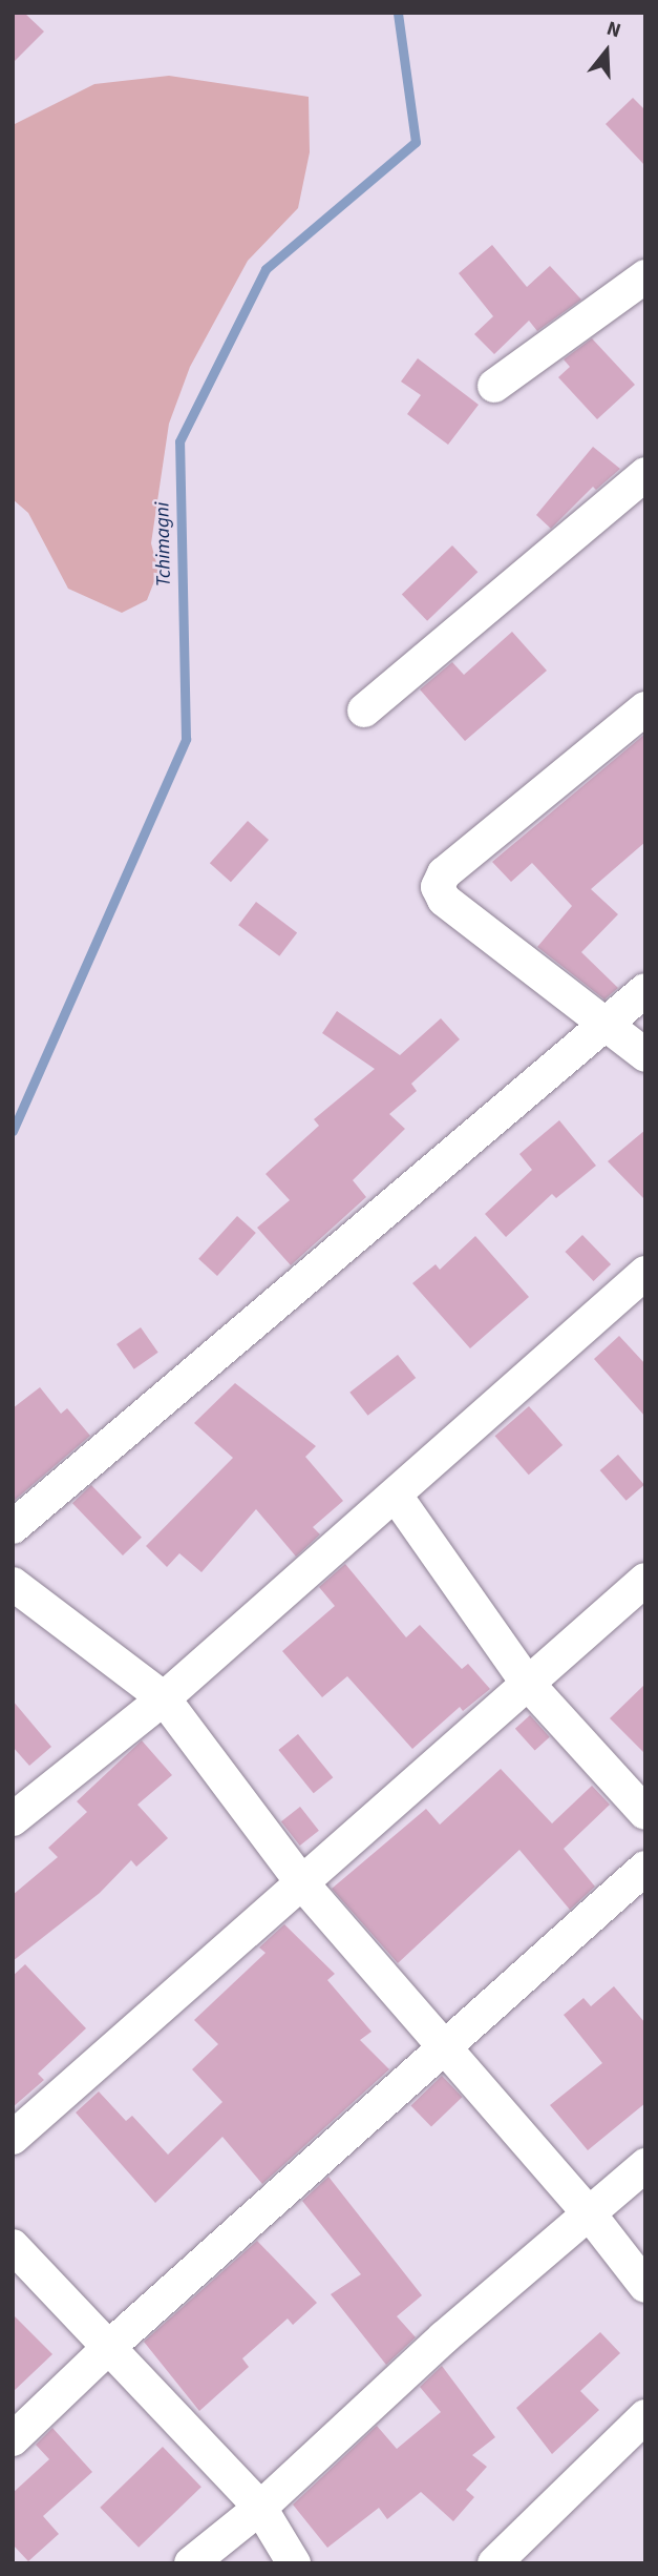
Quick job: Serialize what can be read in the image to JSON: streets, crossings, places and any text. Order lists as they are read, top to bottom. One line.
{"water":["Tchimagni"],"north":"top"}
